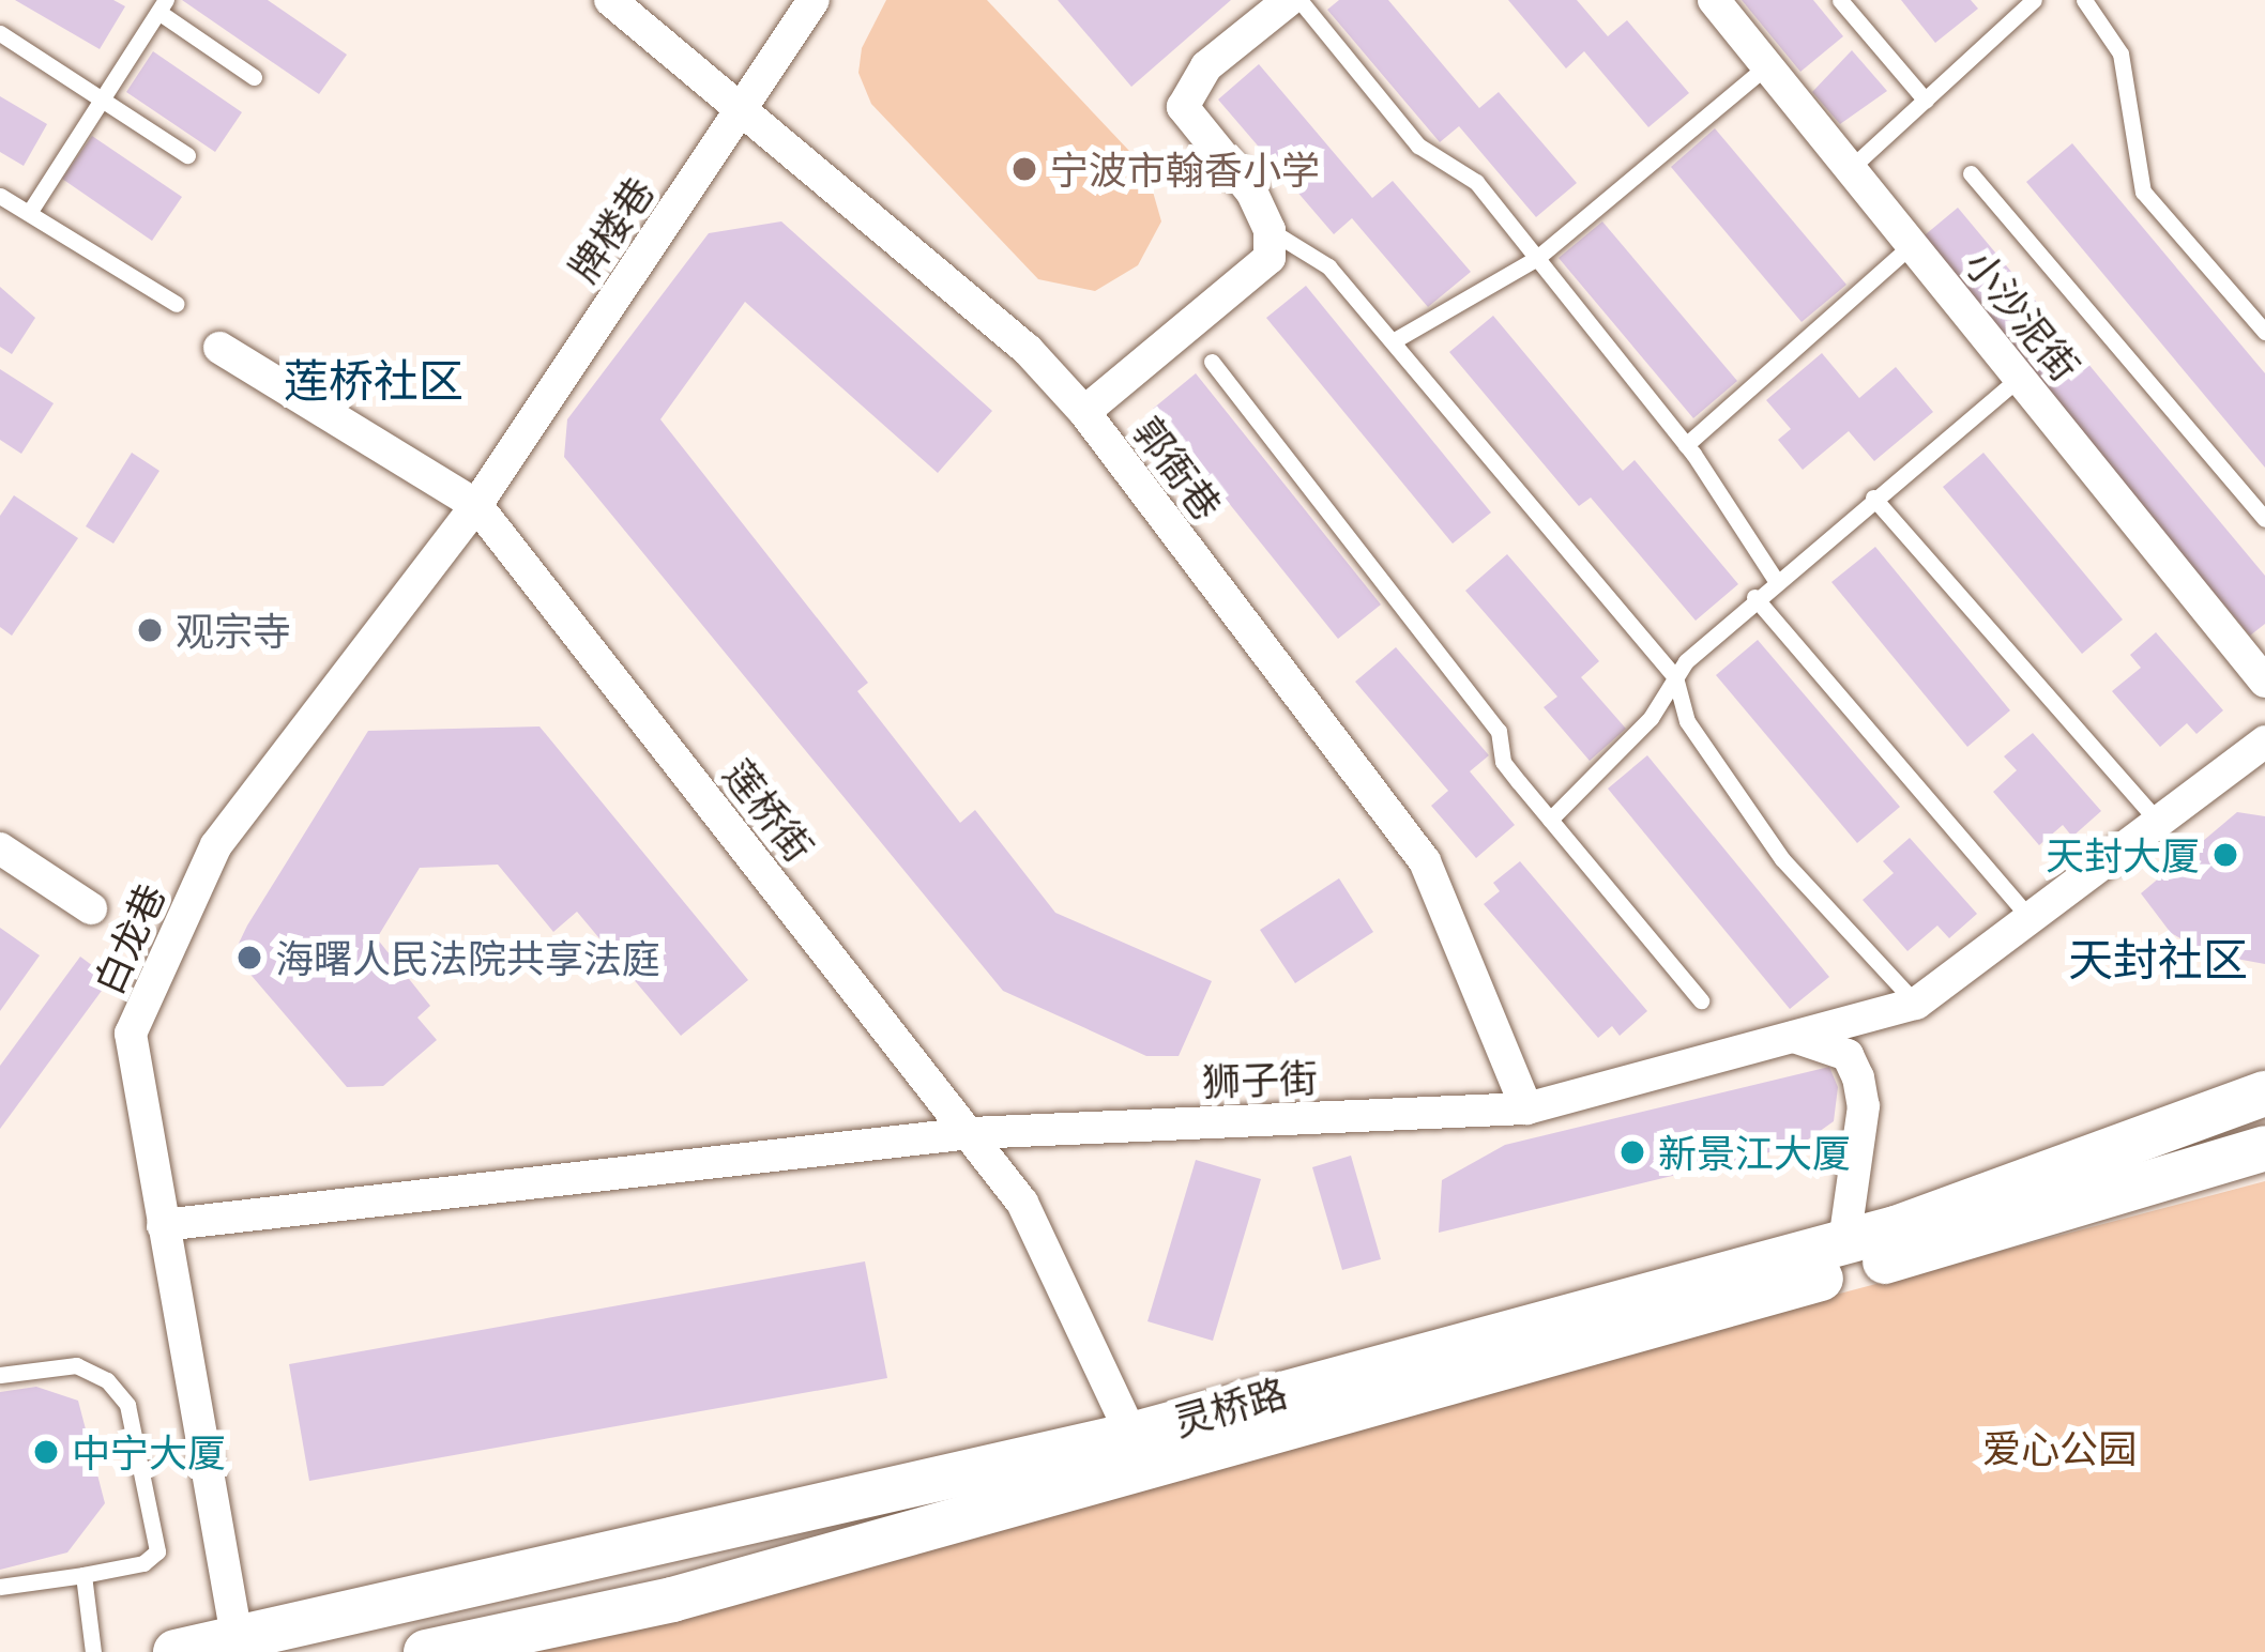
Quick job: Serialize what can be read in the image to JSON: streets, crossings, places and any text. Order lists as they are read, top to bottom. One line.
{"streets":{"main road":["灵桥路"],"street":["牌楼巷","小沙泥街","郭衙巷","莲桥街","白龙巷","狮子街"]},"crossings":[["牌楼巷","郭衙巷"],["牌楼巷","莲桥街"],["牌楼巷","白龙巷"],["郭衙巷","狮子街"],["莲桥街","白龙巷"],["莲桥街","狮子街"],["莲桥街","灵桥路"],["白龙巷","狮子街"],["白龙巷","灵桥路"]],"districts":["莲桥社区","天封社区"],"parks":["爱心公园"],"places":["宁波市翰香小学","观宗寺","天封大厦","海曙人民法院共享法庭","新景江大厦","中宁大厦"]}
